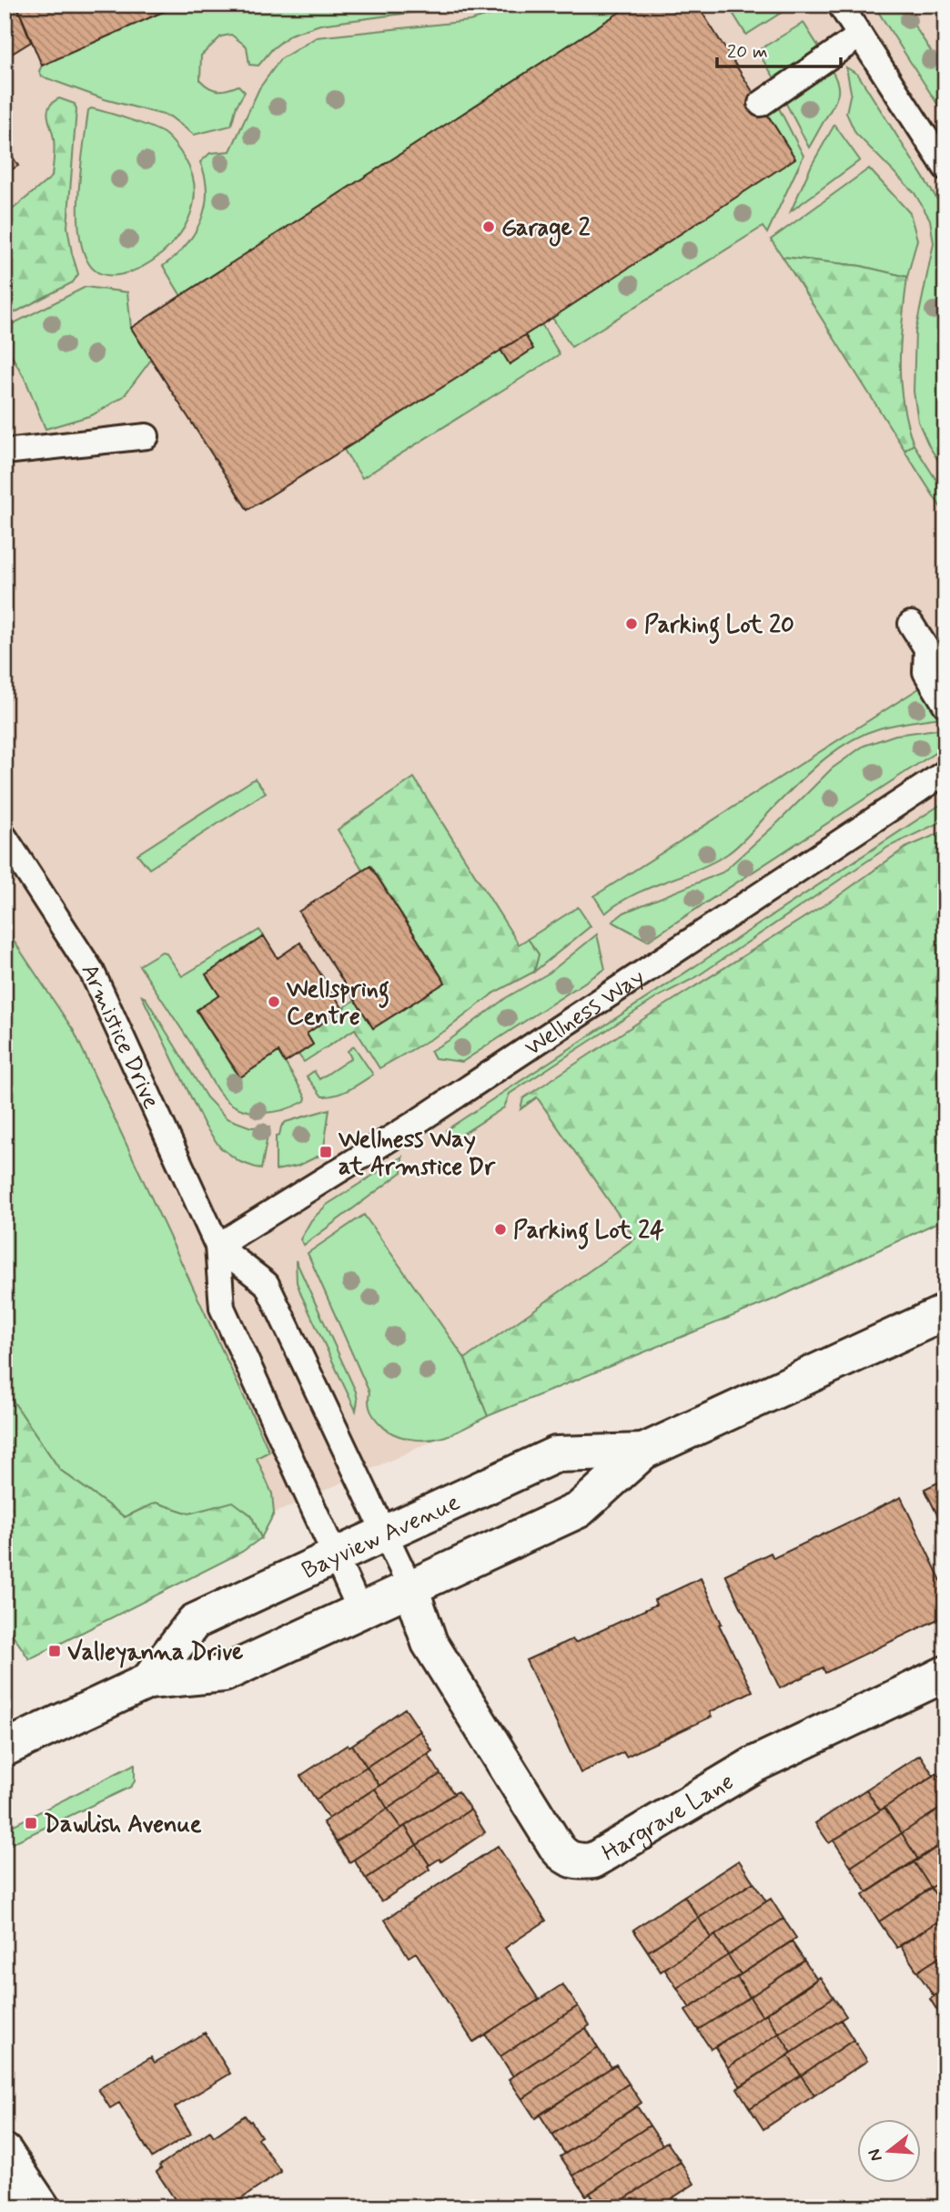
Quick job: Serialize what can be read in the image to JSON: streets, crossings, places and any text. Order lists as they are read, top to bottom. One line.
{"streets":{"main road":["Bayview Avenue","Hargrave Lane"],"lane":["Wellness Way","Armistice Drive"]},"crossings":[["Wellness Way","Armistice Drive"],["Armistice Drive","Bayview Avenue"],["Armistice Drive","Hargrave Lane"],["Bayview Avenue","Hargrave Lane"]],"places":{"other":["Garage 2","Parking Lot 20","Wellspring Centre","Parking Lot 24"],"transit":["Wellness Way at Armstice Dr","Valleyanna Drive","Dawlish Avenue"]},"scale_bar":"20 m","north":"left"}
